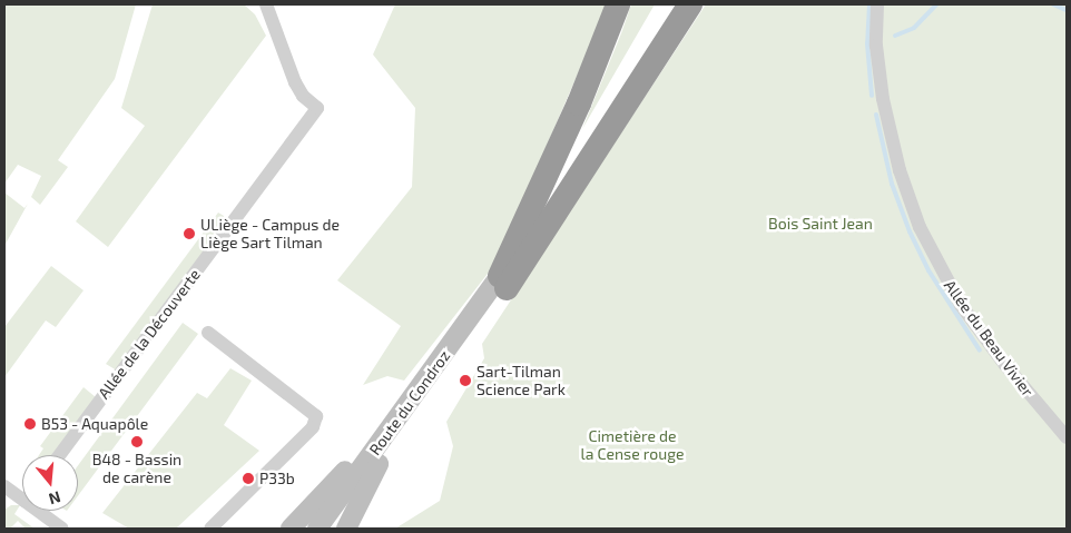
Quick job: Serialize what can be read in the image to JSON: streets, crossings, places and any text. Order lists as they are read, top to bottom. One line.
{"streets":{"main road":["Route du Condroz"],"street":["Allée de la Découverte","Allée du Beau Vivier"]},"parks":["Bois Saint Jean","Cimetière de la Cense rouge"],"places":["ULiège - Campus de Liège Sart Tilman","Sart-Tilman Science Park","B53 - Aquapôle","B48 - Bassin de carène","P33b"],"north":"bottom"}
